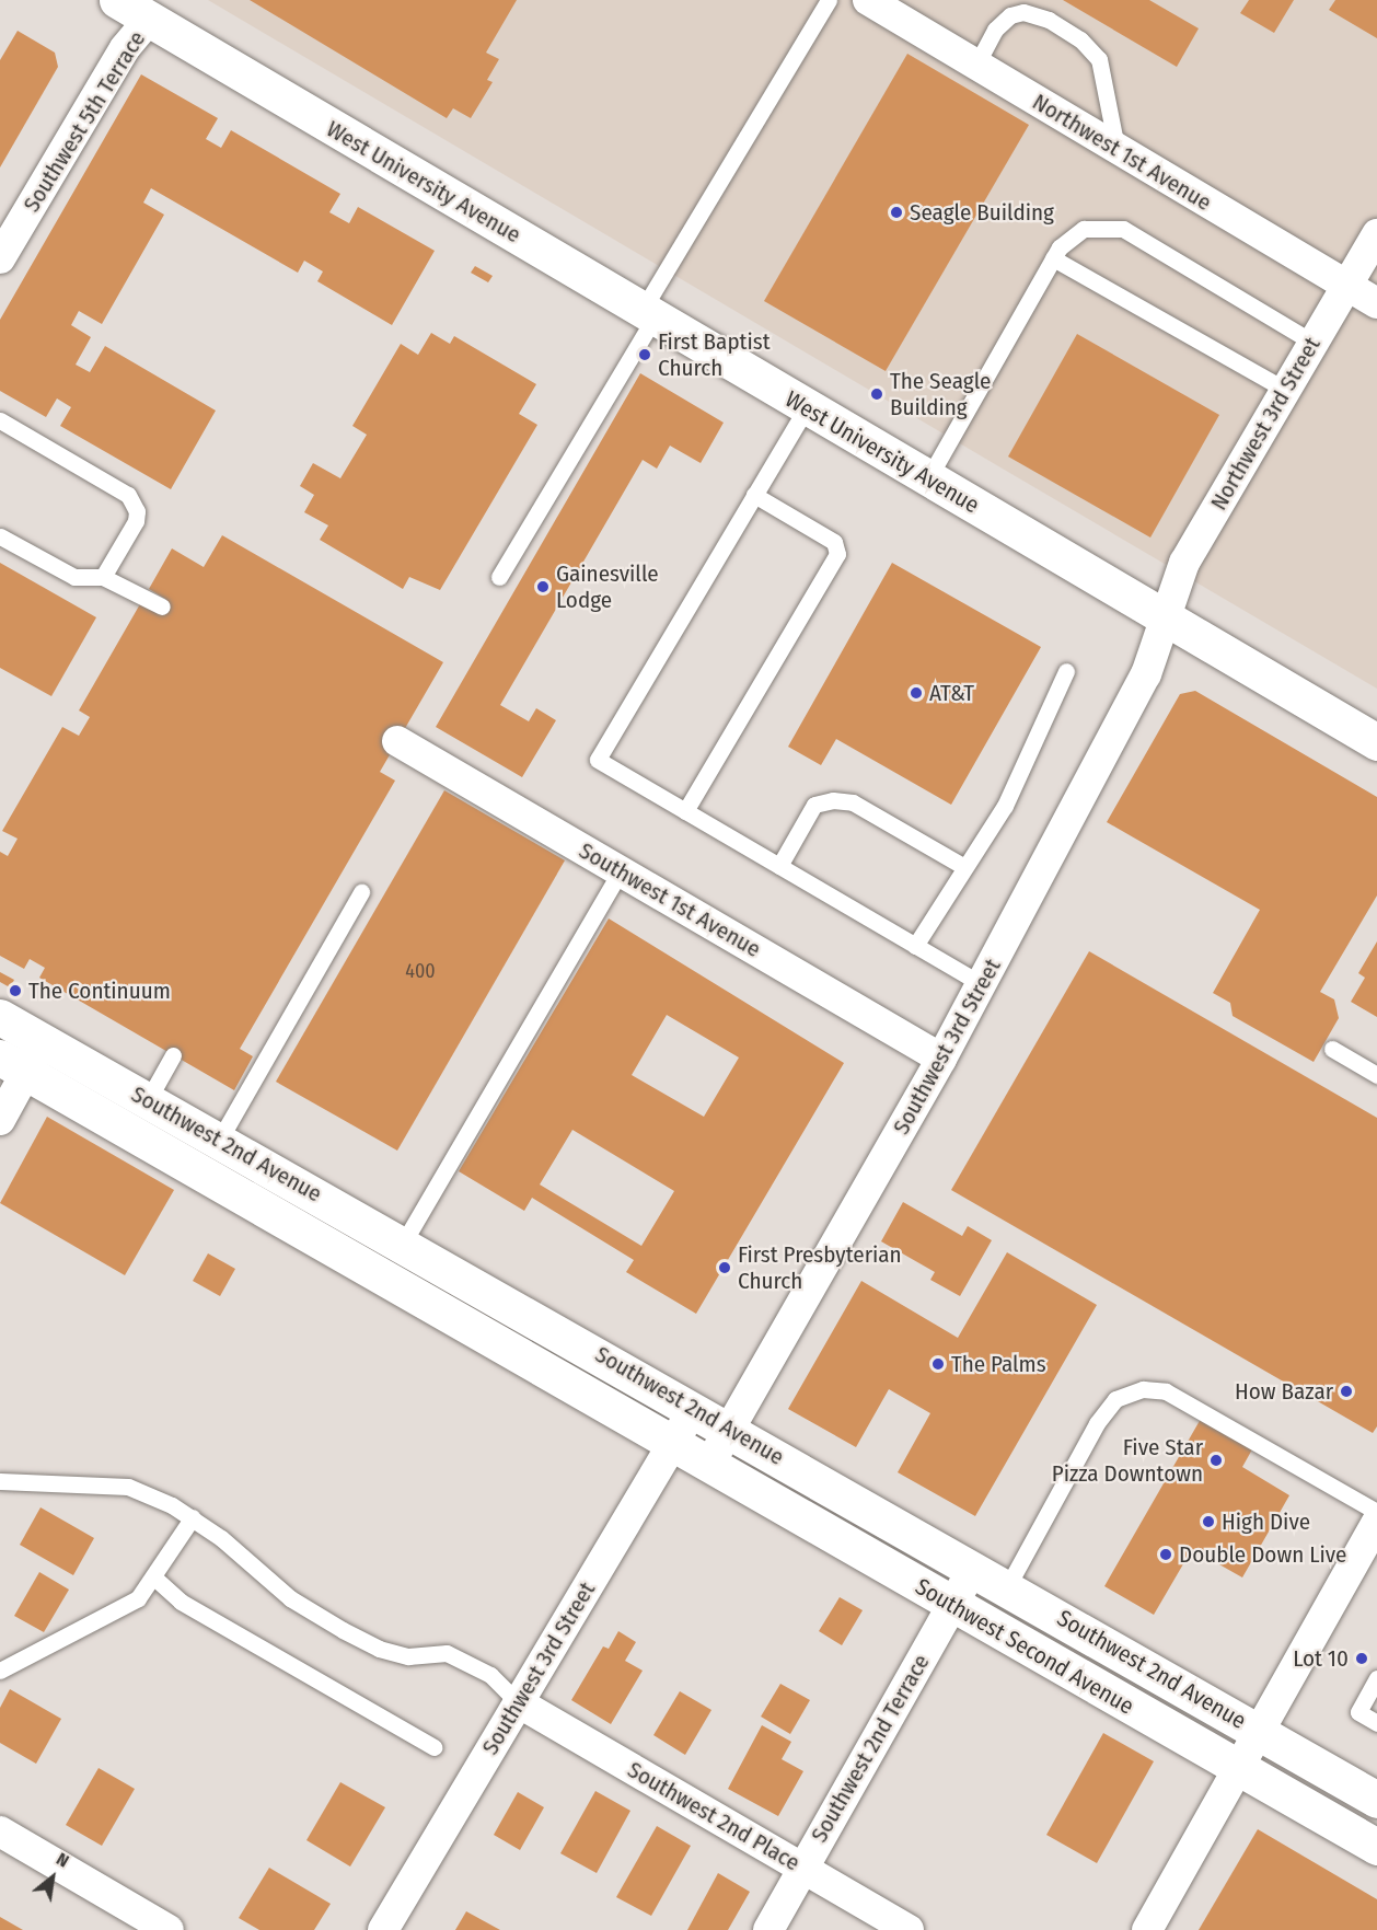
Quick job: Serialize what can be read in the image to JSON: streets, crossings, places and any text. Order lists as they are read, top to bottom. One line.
{"streets":{"street":["Southwest 5th Terrace","Northwest 1st Avenue","West University Avenue","Northwest 3rd Street","Southwest 1st Avenue","Southwest 3rd Street","Southwest 2nd Avenue","Southwest Second Avenue","Southwest 2nd Terrace","Southwest 2nd Place"]},"crossings":[["Southwest 5th Terrace","West University Avenue"],["Northwest 1st Avenue","Northwest 3rd Street"],["West University Avenue","Northwest 3rd Street"],["West University Avenue","Southwest 3rd Street"],["Northwest 3rd Street","Southwest 3rd Street"],["Southwest 1st Avenue","Southwest 3rd Street"],["Southwest 3rd Street","Southwest 2nd Avenue"],["Southwest 3rd Street","Southwest Second Avenue"],["Southwest 3rd Street","Southwest 2nd Place"],["Southwest 2nd Avenue","Southwest Second Avenue"],["Southwest 2nd Avenue","Southwest 2nd Terrace"],["Southwest Second Avenue","Southwest 2nd Terrace"],["Southwest 2nd Terrace","Southwest 2nd Place"]],"places":["Seagle Building","First Baptist Church","The Seagle Building","Gainesville Lodge","AT&T","The Continuum","First Presbyterian Church","The Palms","How Bazar","Five Star Pizza Downtown","High Dive","Double Down Live","Lot 10"],"house_numbers":["400"],"north":"top right"}
